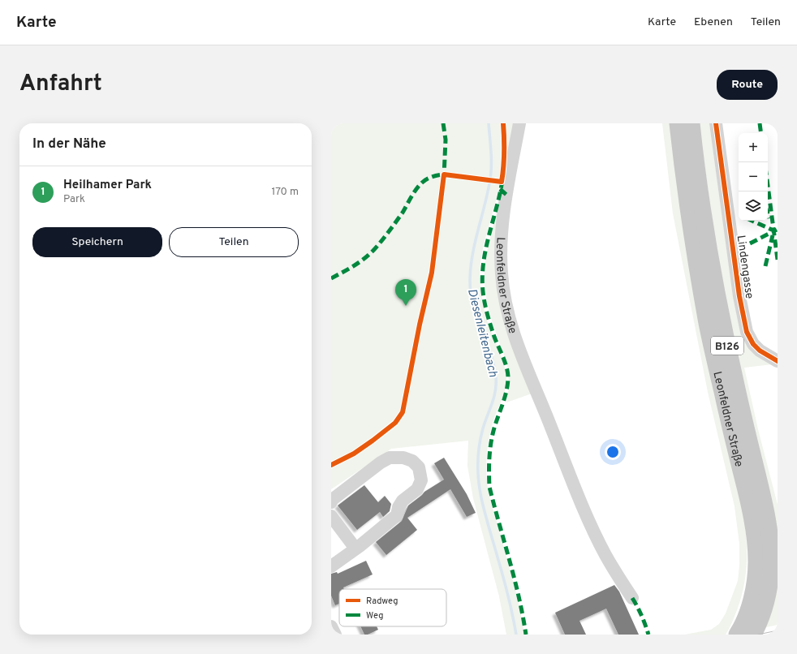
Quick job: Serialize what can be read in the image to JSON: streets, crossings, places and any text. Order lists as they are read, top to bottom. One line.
{"streets":{"main road":["Leonfeldner Straße","B126"],"street":["Lindengasse"]},"water":["Diesenleitenbach"],"legend":["Radweg","Weg"],"page":{"header":"Karte","nav":["Karte","Ebenen","Teilen"],"title":"Anfahrt","buttons":["Route",["Speichern","Teilen"]],"heading":"In der Nähe","map_buttons":["+","−"],"list":[{"mark":"1","name":"Heilhamer Park","note":"Park","value":"170 m"}],"pins":"1"}}
